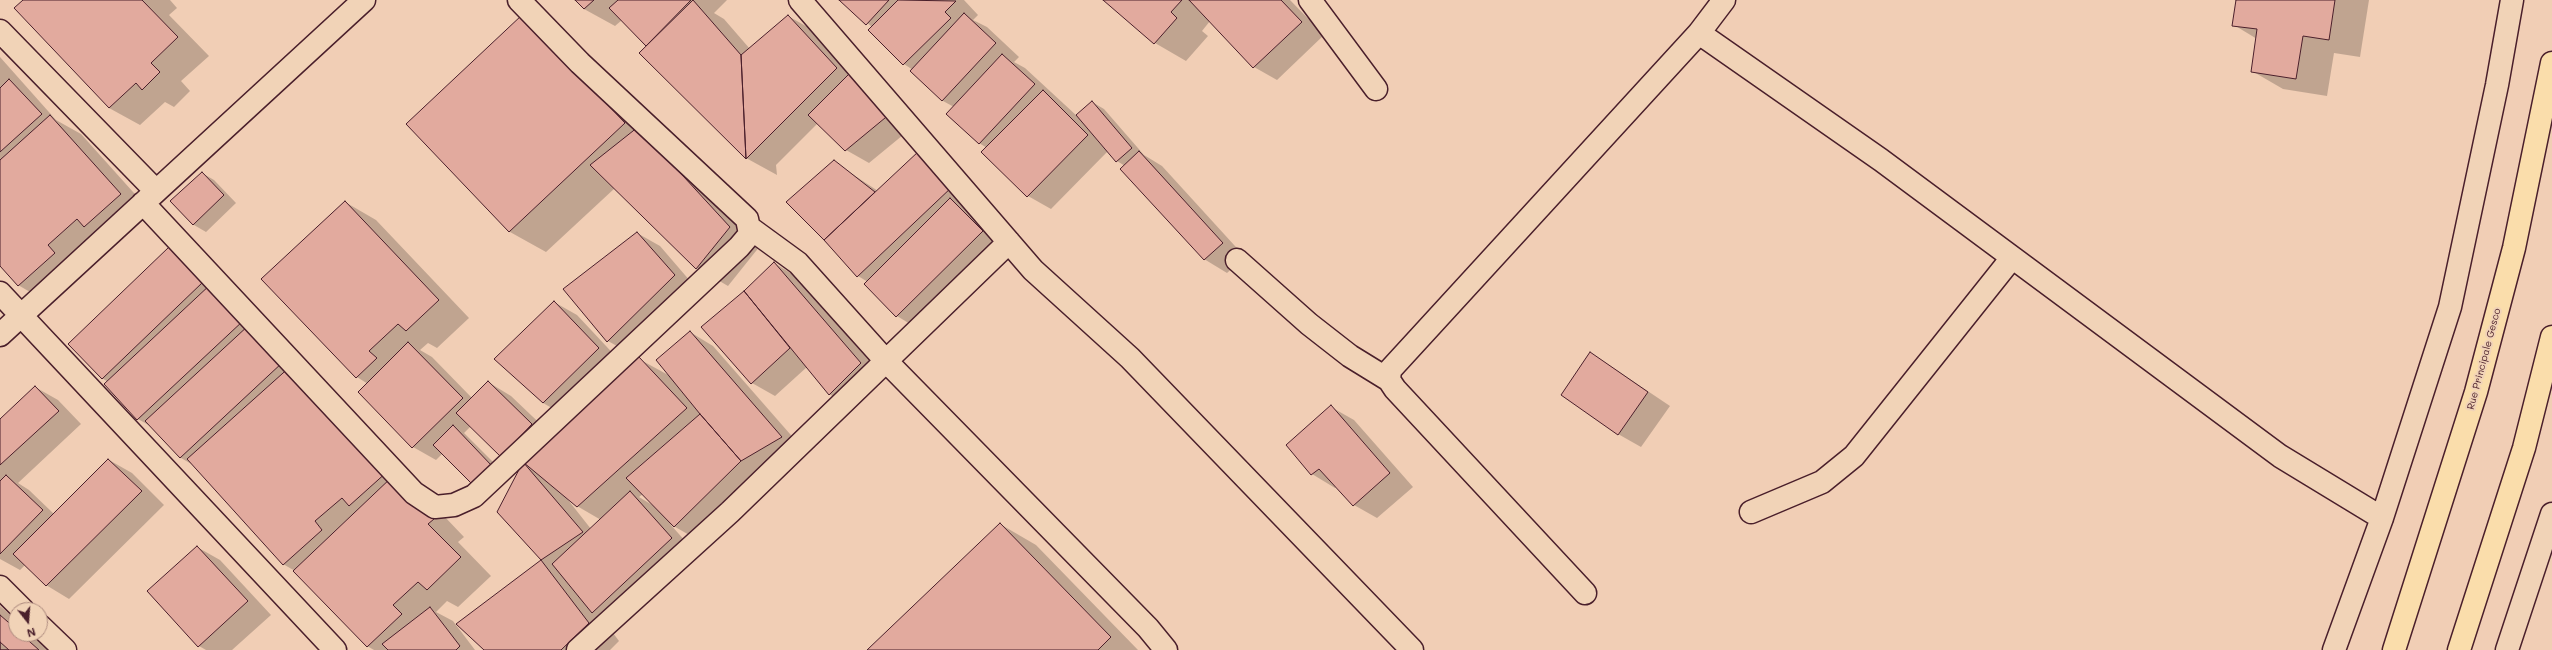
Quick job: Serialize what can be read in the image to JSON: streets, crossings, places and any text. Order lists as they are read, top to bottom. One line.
{"streets":{"main road":["Rue Principale Gesco"]},"north":"bottom"}
